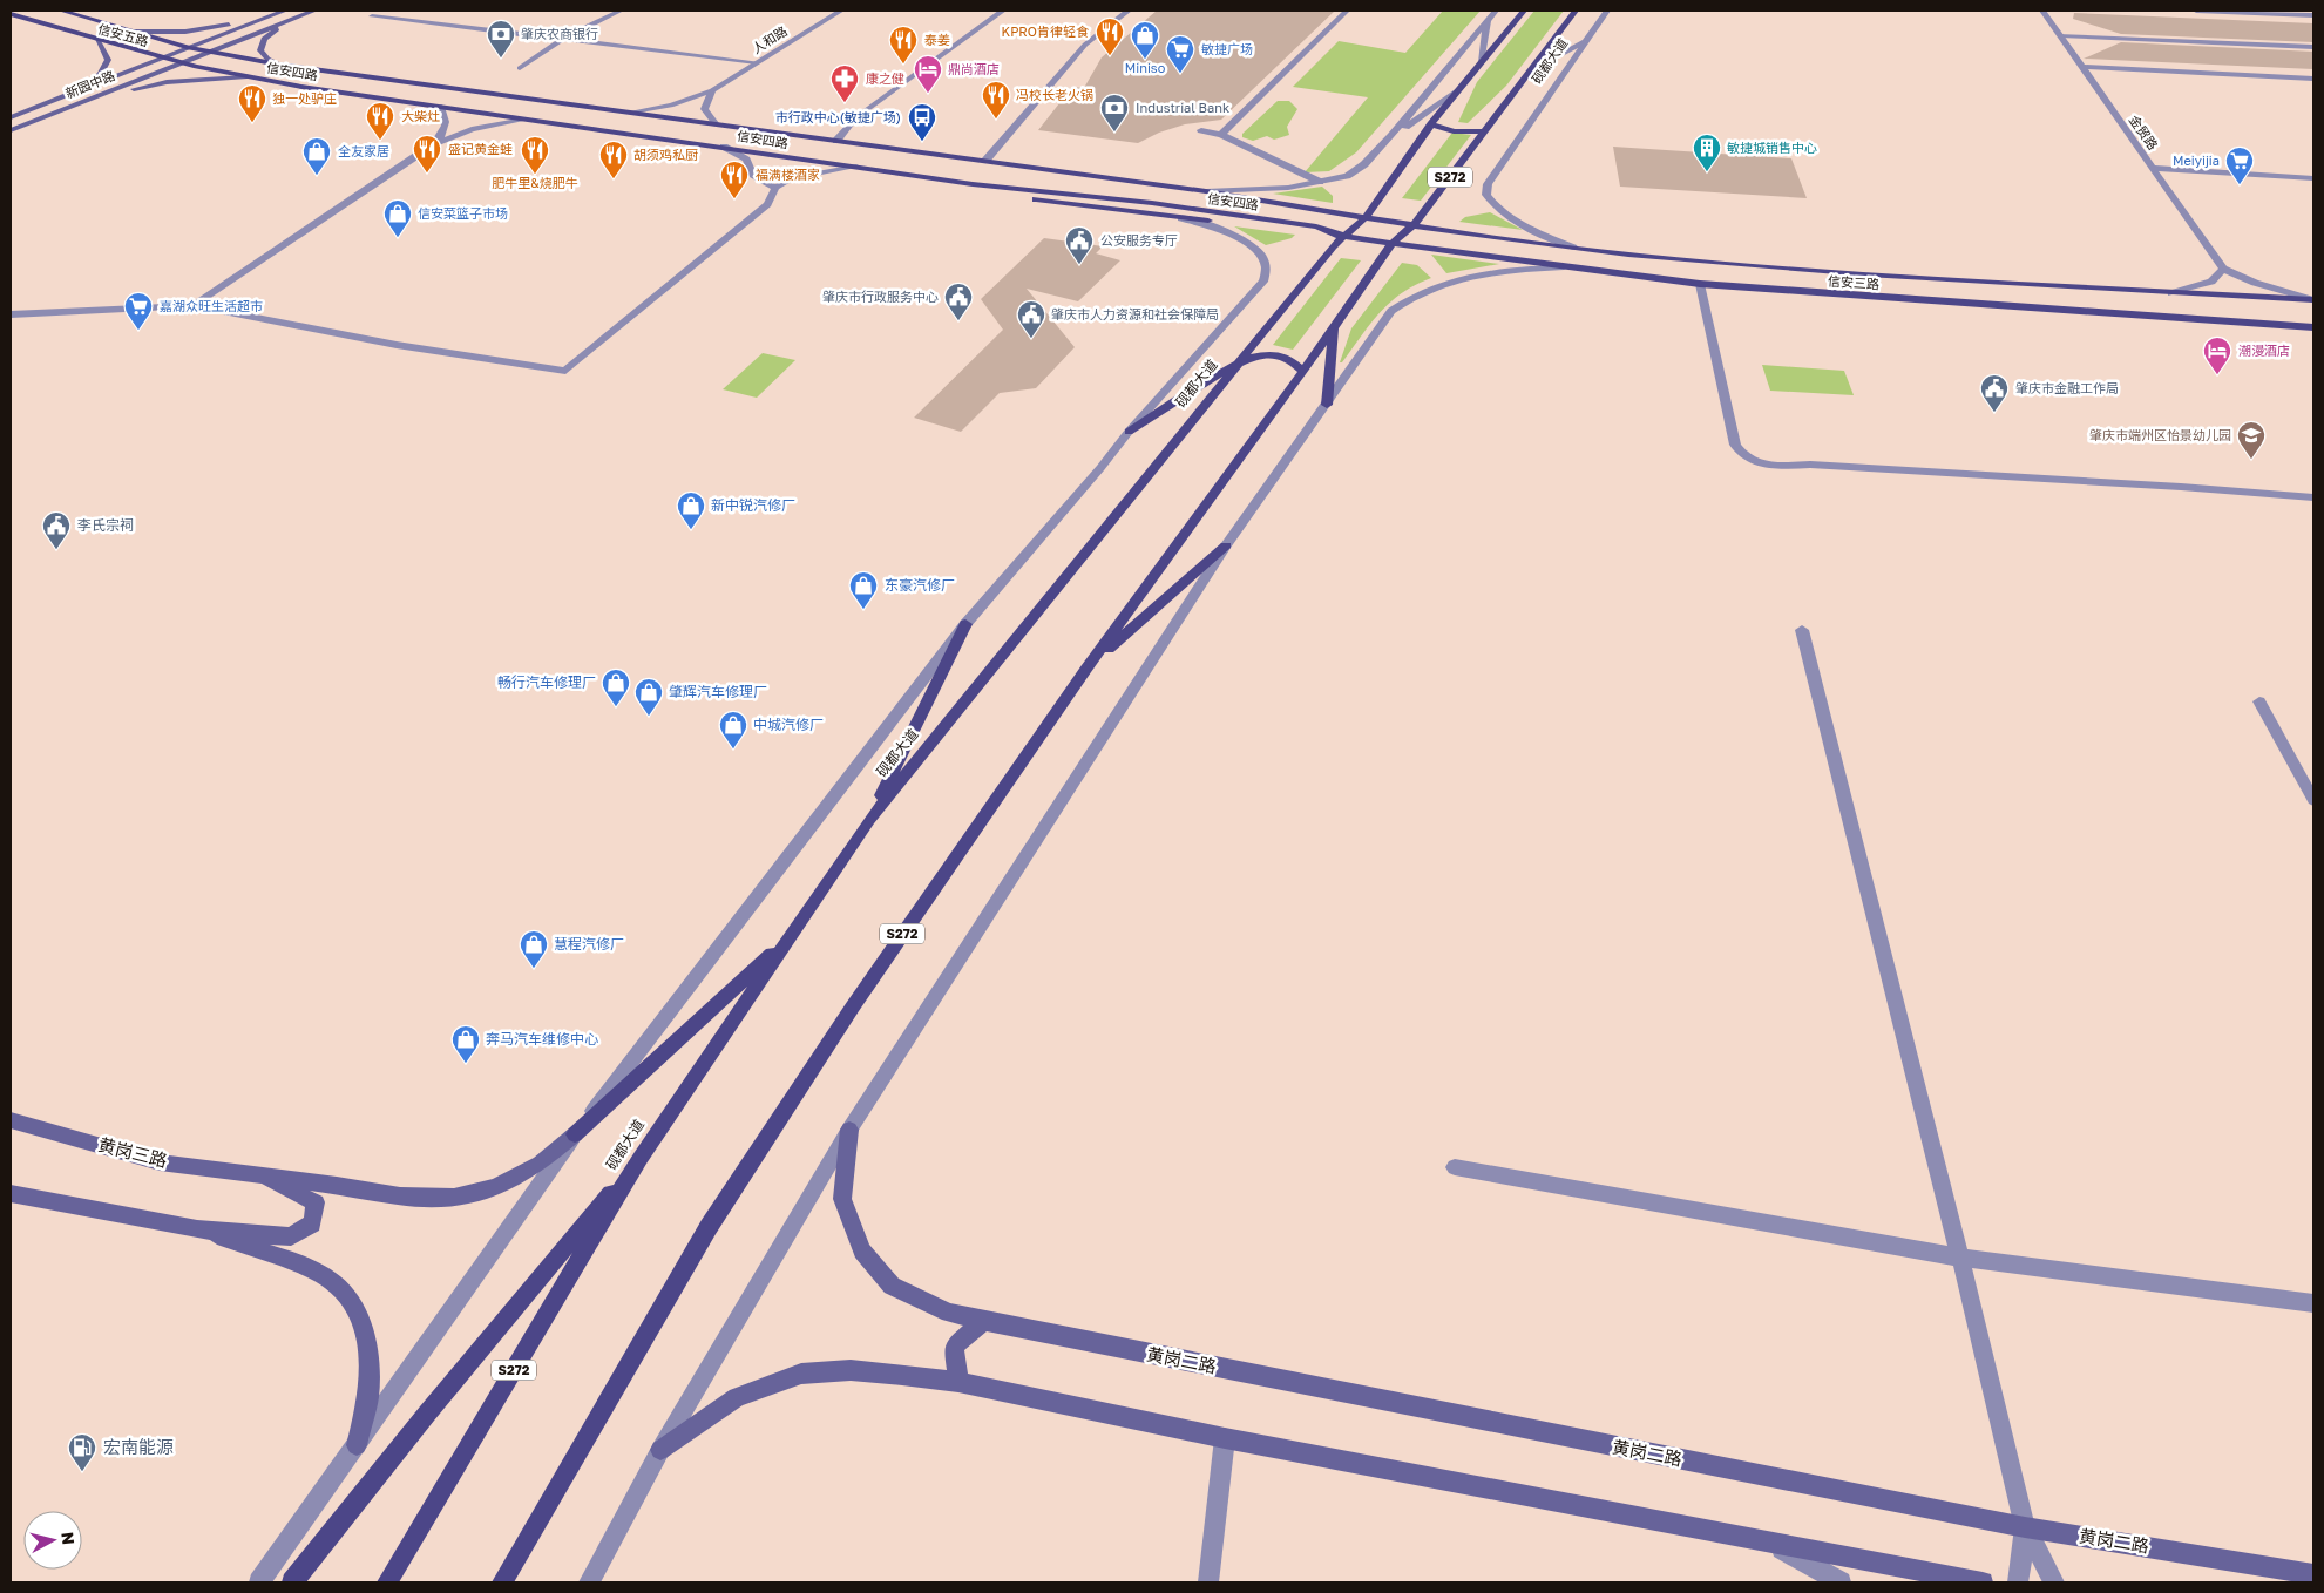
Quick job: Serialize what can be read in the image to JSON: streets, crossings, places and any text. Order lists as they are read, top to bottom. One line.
{"streets":{"main road":["信安五路","砚都大道","信安四路","新园中路","S272","信安三路","黄岗三路","黄岗二路"],"street":["人和路","金贸路"]},"crossings":[["信安五路","信安四路"],["信安五路","新园中路"],["人和路","信安四路"],["砚都大道","信安四路"],["砚都大道","信安三路"],["信安四路","新园中路"],["信安四路","信安三路"]],"places":{"restaurant":["KPRO肯律轻食","泰姜","冯校长老火锅","独一处驴庄","大柴灶","盛记黄金蛙","肥牛里&烧肥牛","胡须鸡私厨","福满楼酒家"],"bank":["肇庆农商银行","Industrial Bank"],"shop":["Miniso","全友家居","信安菜篮子市场","新中锐汽修厂","东豪汽修厂","畅行汽车修理厂","肇辉汽车修理厂","中城汽修厂","慧程汽修厂","奔马汽车维修中心"],"supermarket":["敏捷广场","Meiyijia","嘉湖众旺生活超市"],"hotel":["鼎尚酒店","潮漫酒店"],"pharmacy":["康之健"],"bus stop":["市行政中心(敏捷广场)"],"building":["敏捷城销售中心"],"public building":["公安服务专厅","肇庆市行政服务中心","肇庆市人力资源和社会保障局","肇庆市金融工作局","李氏宗祠"],"school or university":["肇庆市端州区怡景幼儿园"],"fuel station":["宏南能源"]},"north":"right"}
